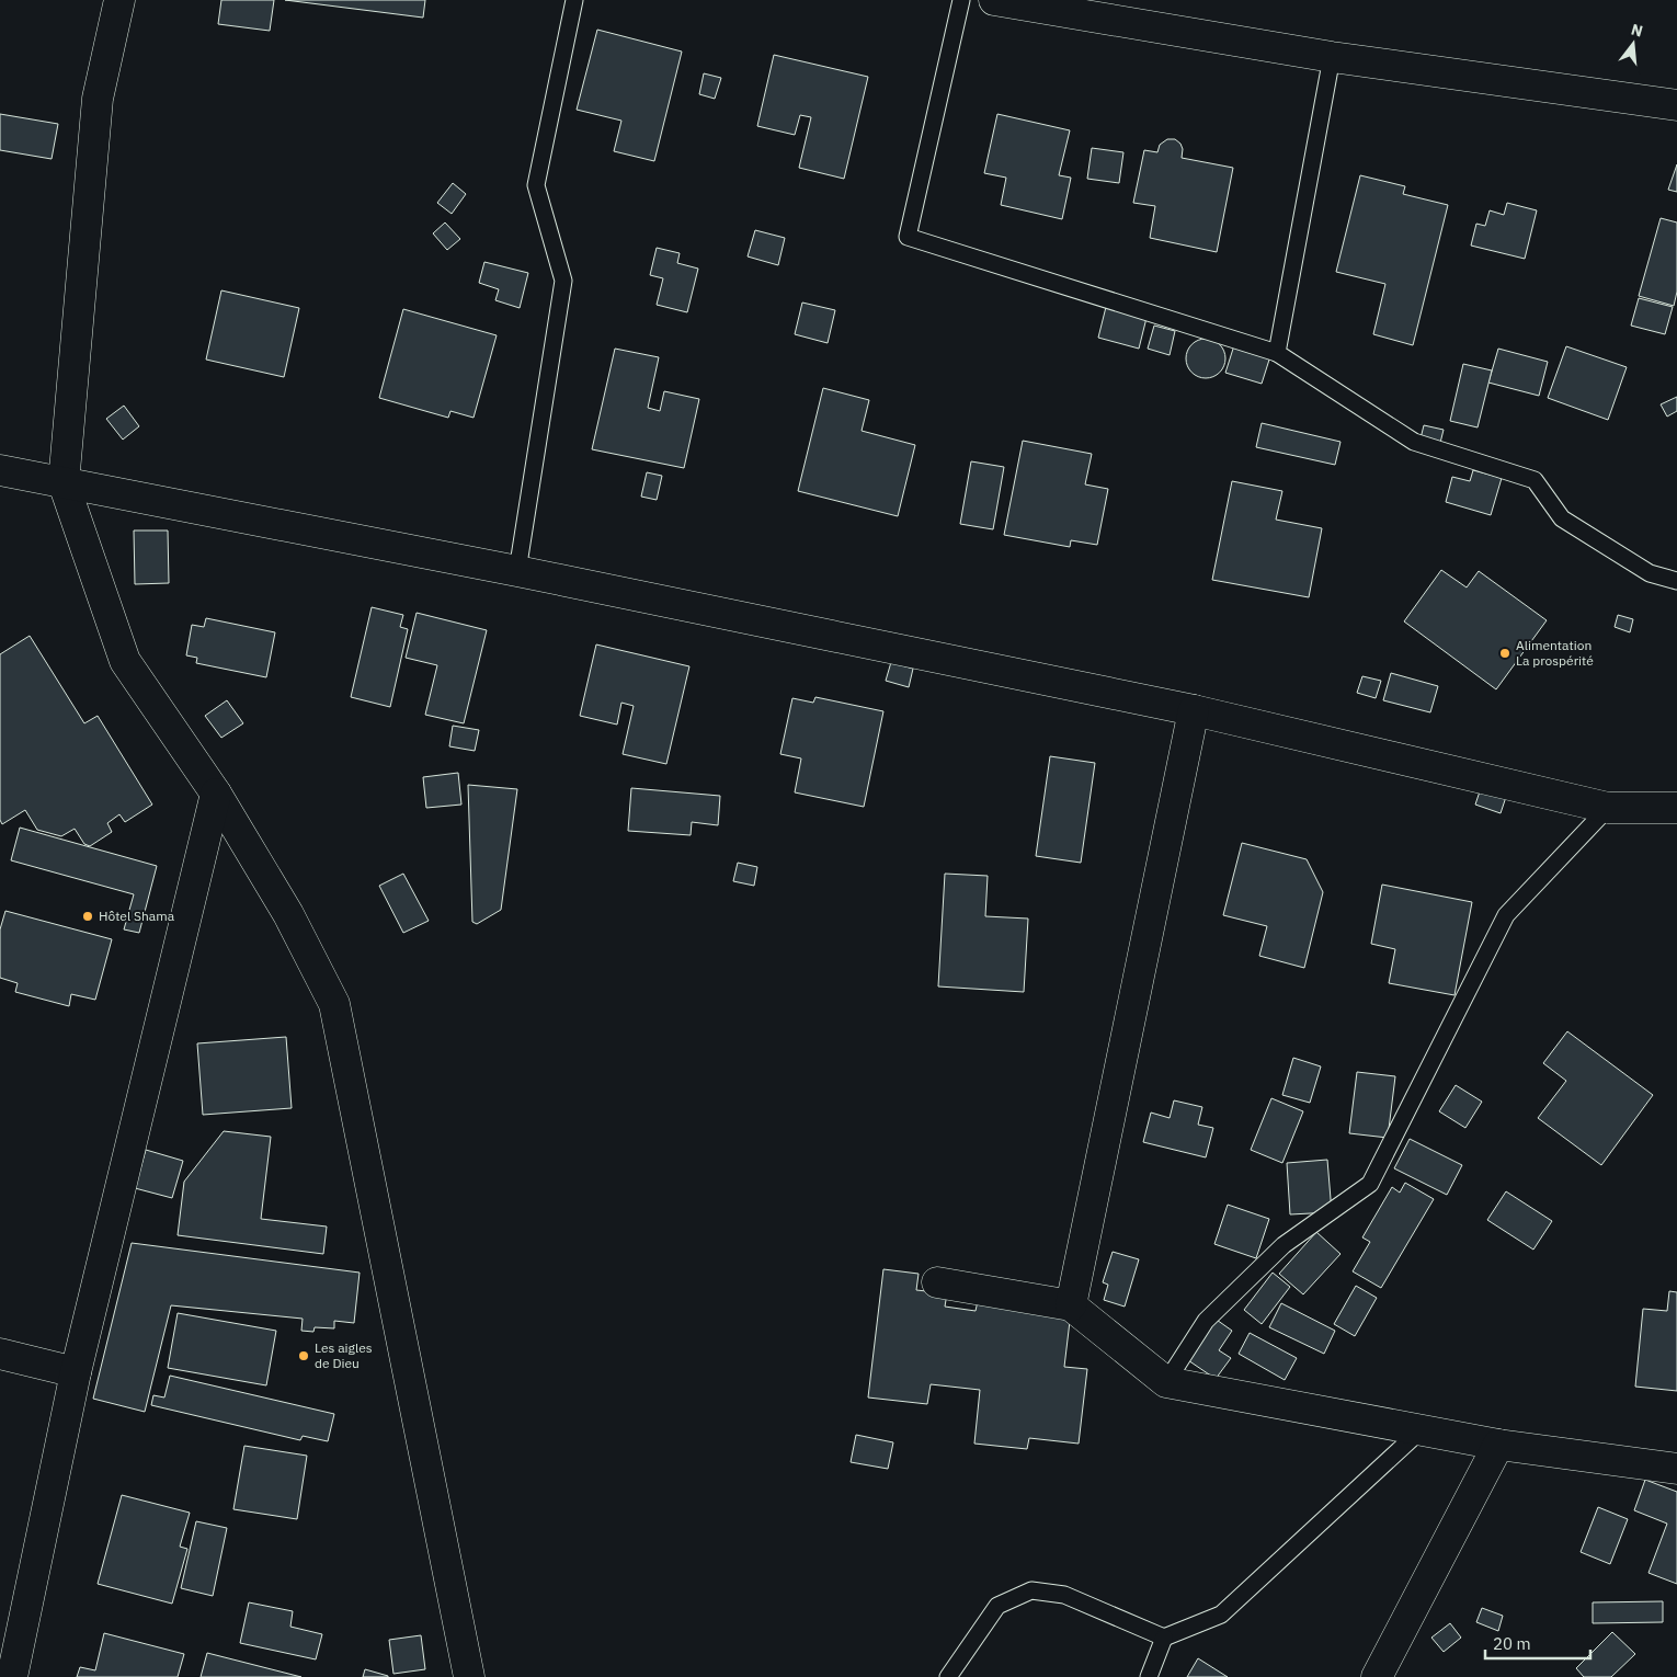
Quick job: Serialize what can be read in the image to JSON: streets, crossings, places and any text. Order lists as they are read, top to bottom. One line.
{"places":["Alimentation La prospérité","Hôtel Shama","Les aigles de Dieu"],"scale_bar":"20 m","north":"top"}
